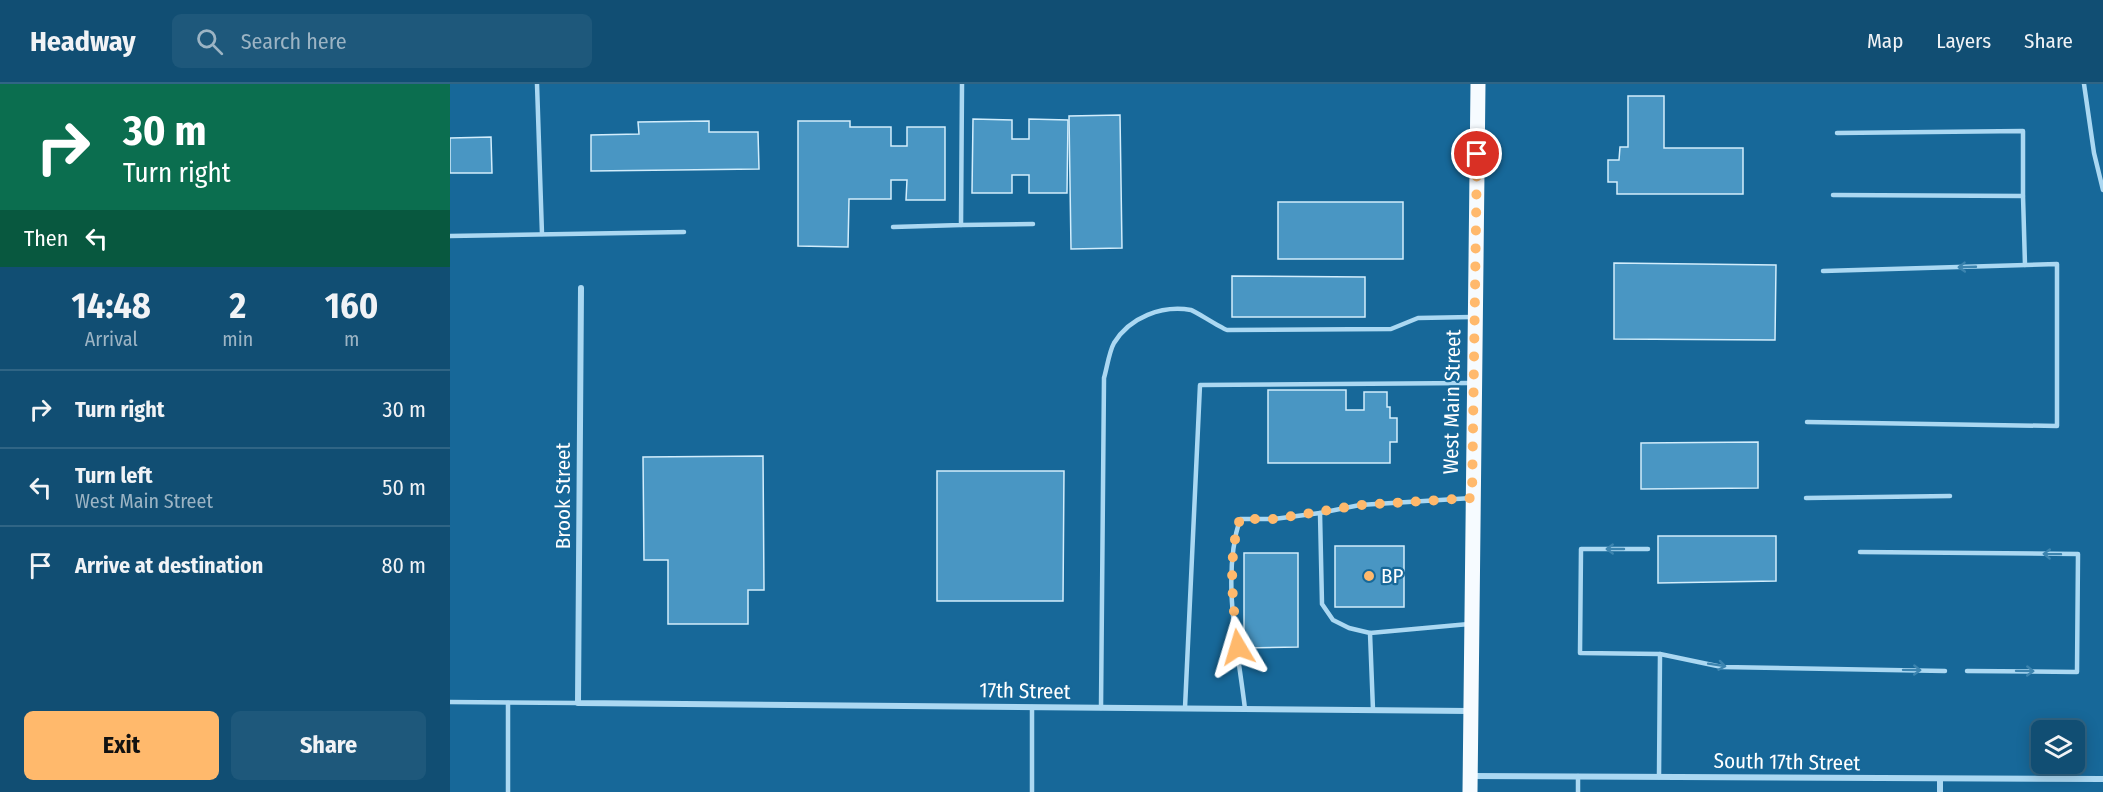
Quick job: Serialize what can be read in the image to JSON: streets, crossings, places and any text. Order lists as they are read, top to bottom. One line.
{"streets":{"main road":["West Main Street"],"street":["Brook Street","17th Street","South 17th Street"]},"crossings":[["West Main Street","17th Street"],["West Main Street","South 17th Street"],["Brook Street","17th Street"]],"places":["BP"],"page":{"header":"Headway","search":"Search here","nav":["Map","Layers","Share"],"turn":["30 m","Turn right"],"then":"Then","eta":["14:48","Arrival","2","min","160","m"],"list":[{"name":"Turn right","value":"30 m"},{"name":"Turn left","note":"West Main Street","value":"50 m"},{"name":"Arrive at destination","value":"80 m"}],"buttons":["Exit","Share"]}}
